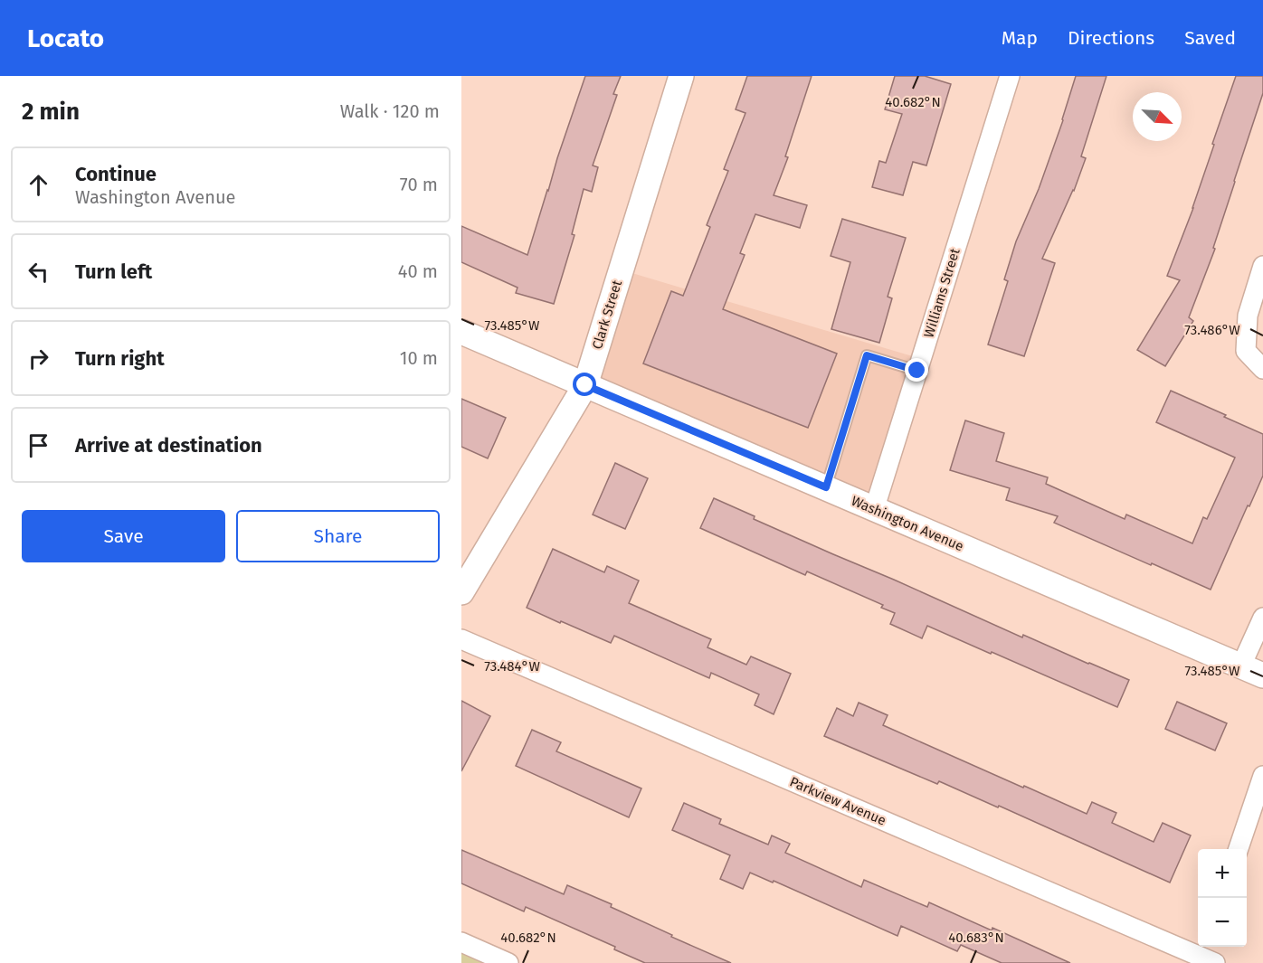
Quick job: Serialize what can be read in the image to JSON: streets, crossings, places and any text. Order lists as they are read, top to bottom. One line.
{"streets":{"street":["Williams Street","Clark Street","Washington Avenue","Parkview Avenue"]},"crossings":[["Williams Street","Washington Avenue"],["Clark Street","Washington Avenue"]],"north":"bottom right","page":{"header":"Locato","nav":["Map","Directions","Saved"],"heading":["2 min","Walk · 120 m"],"list":[["Continue","Washington Avenue","70 m"],["Turn left","40 m"],["Turn right","10 m"],"Arrive at destination"],"buttons":["Save","Share"],"map_buttons":["+","−"]},"coordinates":["40.682°N","73.485°W","73.486°W","73.484°W","40.683°N"]}
